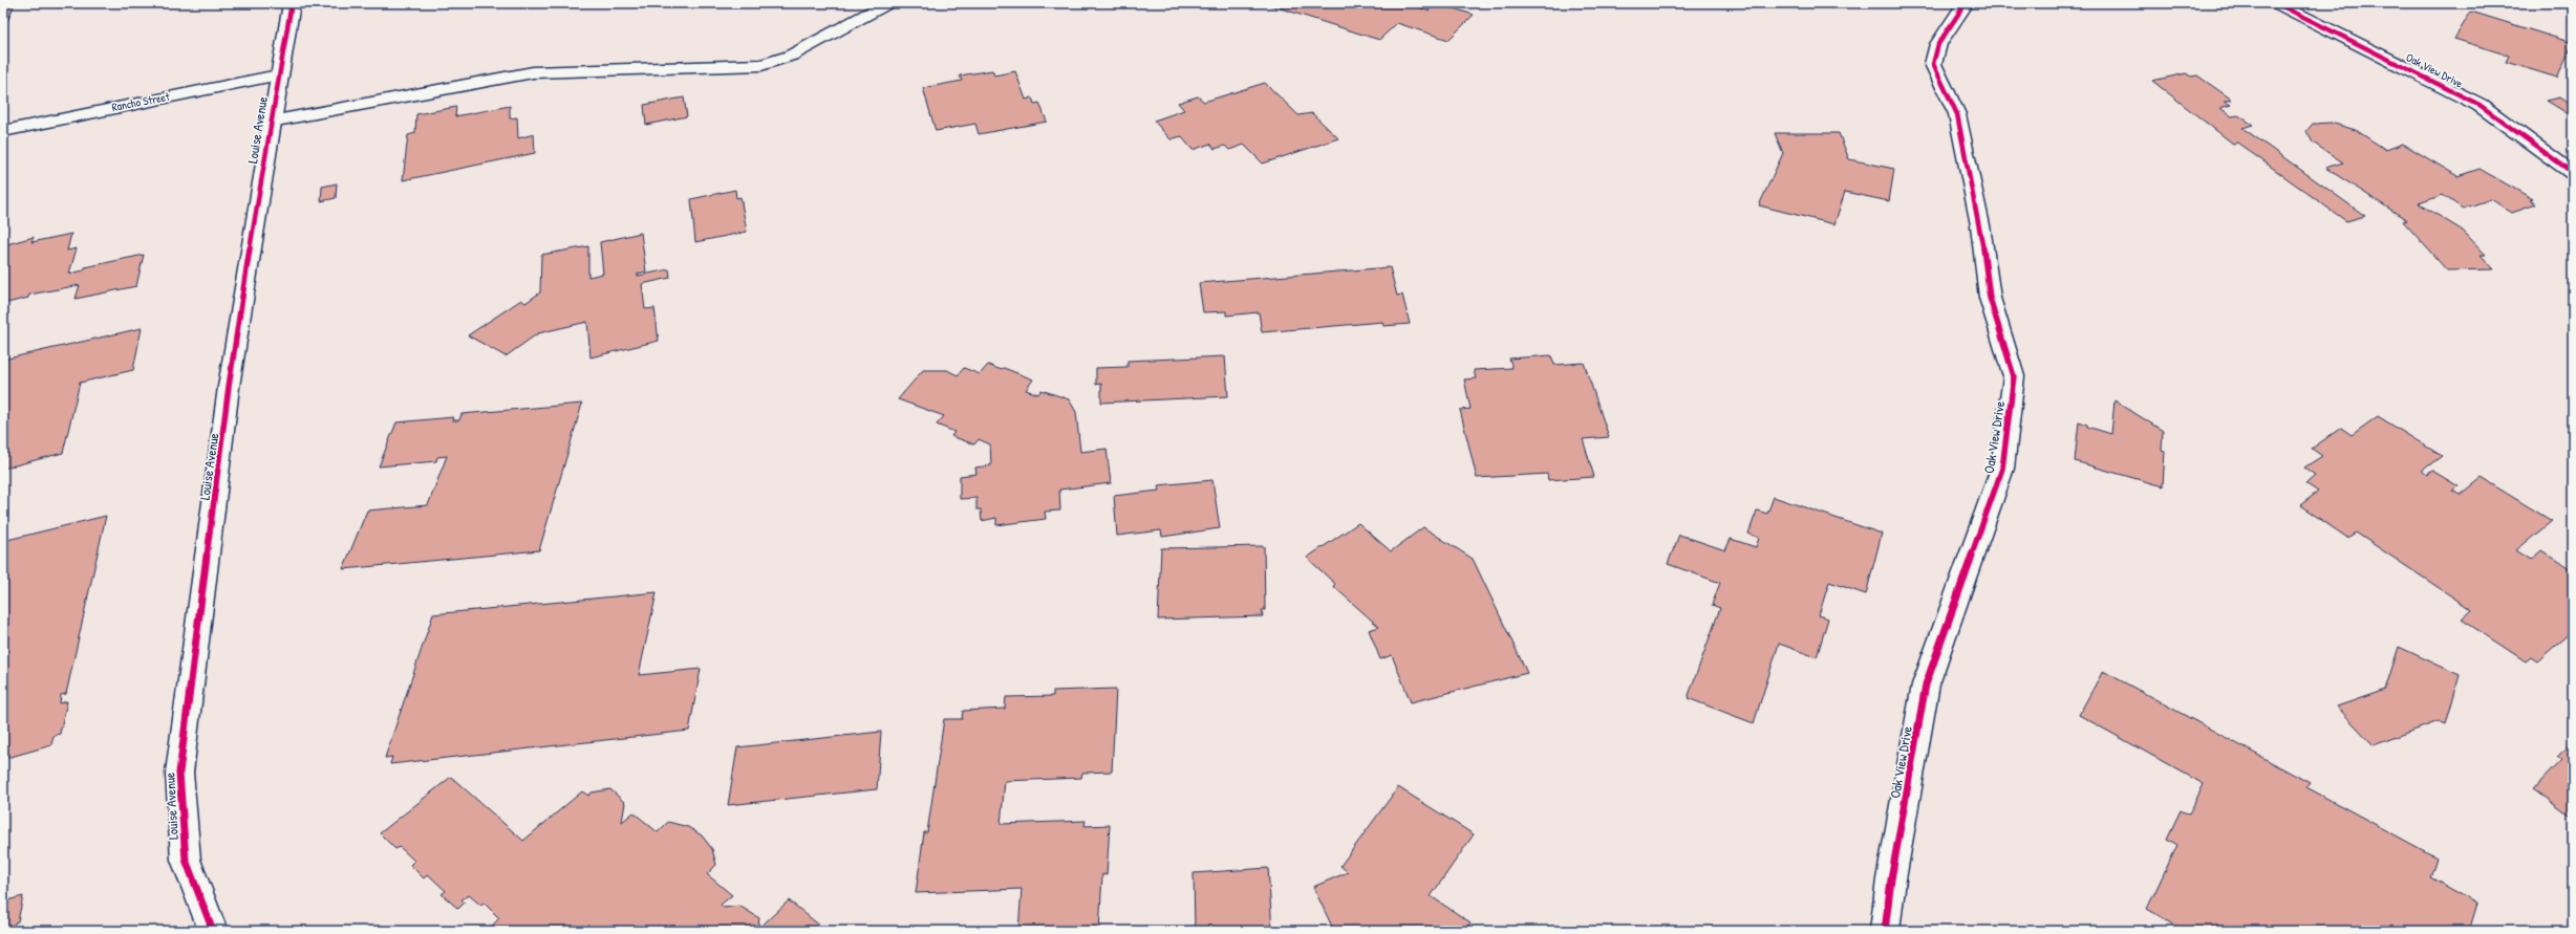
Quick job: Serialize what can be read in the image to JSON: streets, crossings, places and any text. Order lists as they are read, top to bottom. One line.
{"streets":{"street":["Oak View Drive","Rancho Street","Louise Avenue"]},"crossings":[["Rancho Street","Louise Avenue"]]}
